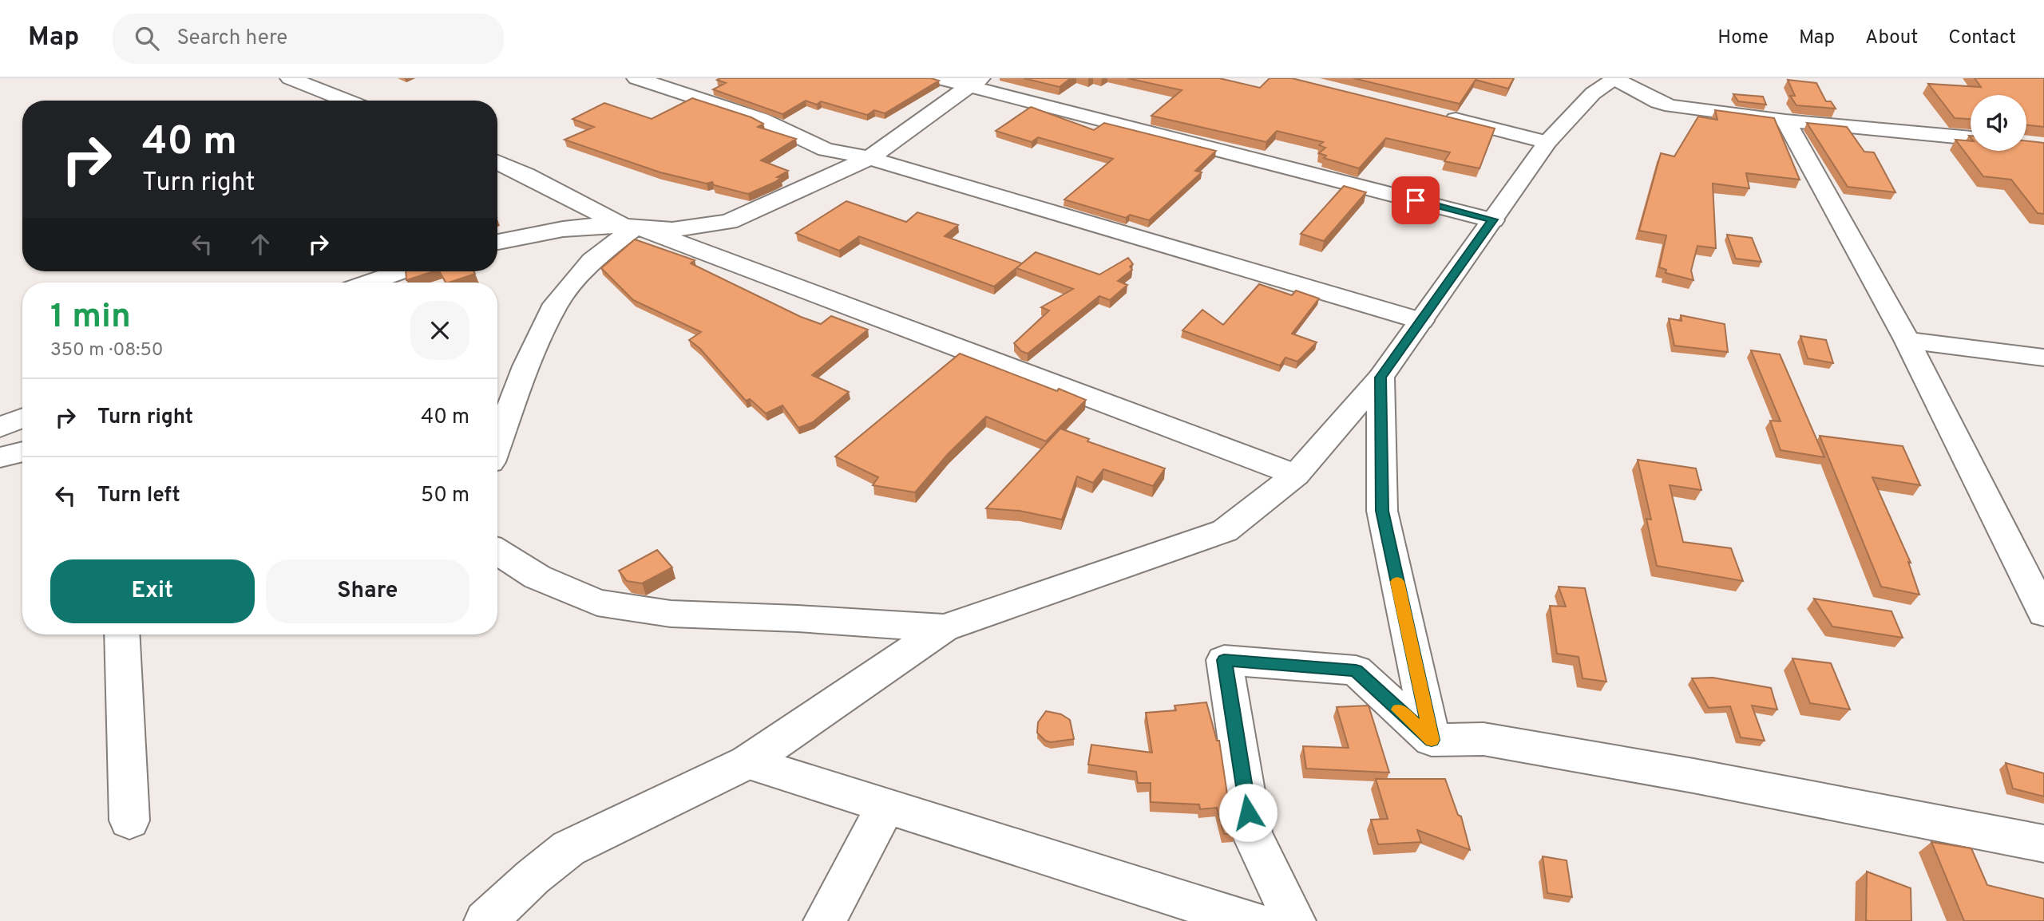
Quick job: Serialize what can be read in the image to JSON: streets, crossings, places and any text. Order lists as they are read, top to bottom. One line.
{"page":{"header":"Map","search":"Search here","nav":["Home","Map","About","Contact"],"turn":["40 m","Turn right"],"heading":["1 min","350 m · 08:50"],"list":[{"name":"Turn right","value":"40 m"},{"name":"Turn left","value":"50 m"}],"buttons":["Exit","Share"]}}
